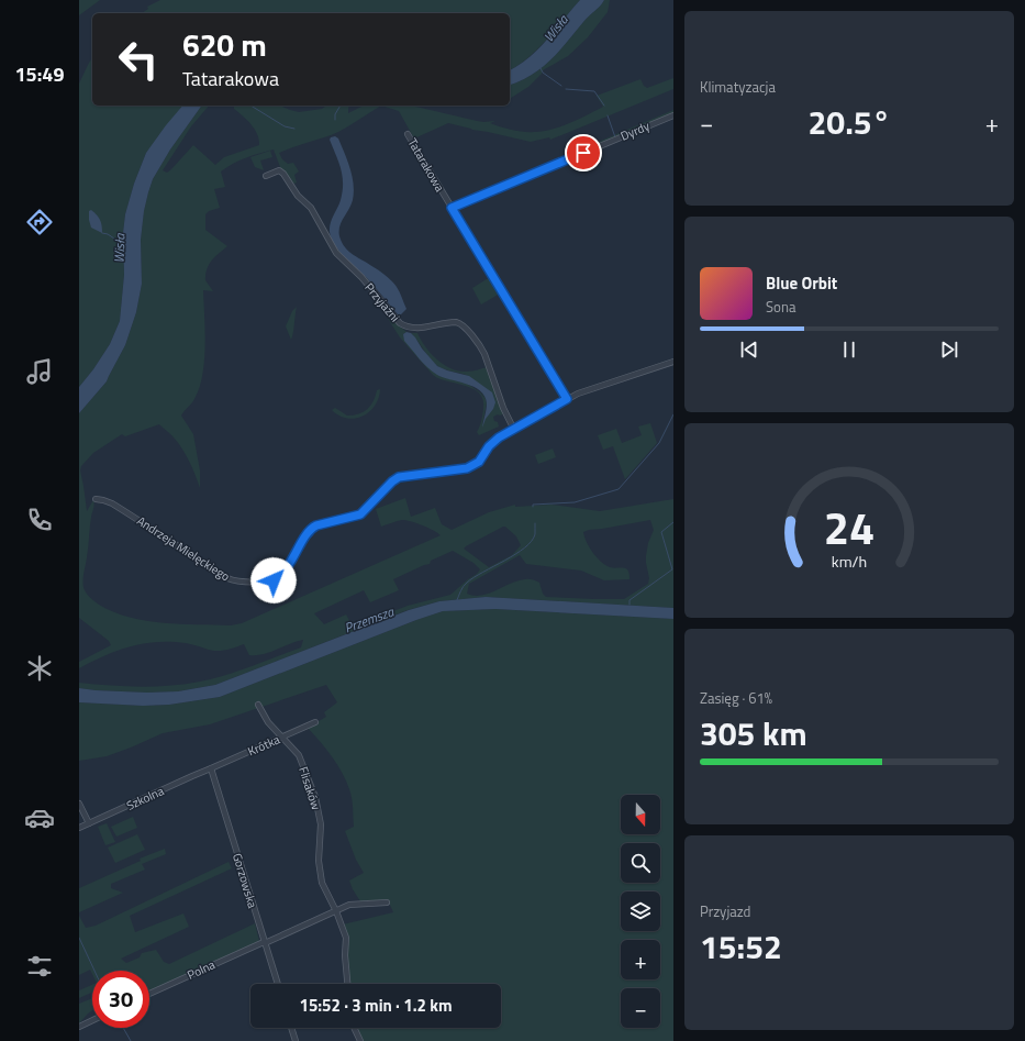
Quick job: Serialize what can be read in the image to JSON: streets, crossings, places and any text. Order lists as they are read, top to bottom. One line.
{"streets":{"street":["Dyrdy","Tatarakowa","Przyjaźni","Andrzeja Mielęckiego","Krótka","Flisaków","Szkolna","Gorzowska","Polna"]},"crossings":[["Dyrdy","Tatarakowa"],["Tatarakowa","Andrzeja Mielęckiego"],["Przyjaźni","Andrzeja Mielęckiego"],["Krótka","Flisaków"],["Krótka","Szkolna"],["Krótka","Gorzowska"],["Flisaków","Polna"],["Szkolna","Gorzowska"],["Gorzowska","Polna"]],"water":["Wisła","Przemsza"],"north":"bottom","page":{"tabs":"15:49","tile":["Klimatyzacja",["Zasięg · 61%","305 km"],["Przyjazd","15:52"]],"turn":["620 m","Tatarakowa"],"heat":["−","20.5°","+"],"song":["Blue Orbit","Sona"],"map_buttons":["+","−"],"limit":"30","trip":"15:52 · 3 min · 1.2 km","gauge":["24","km/h"]}}
